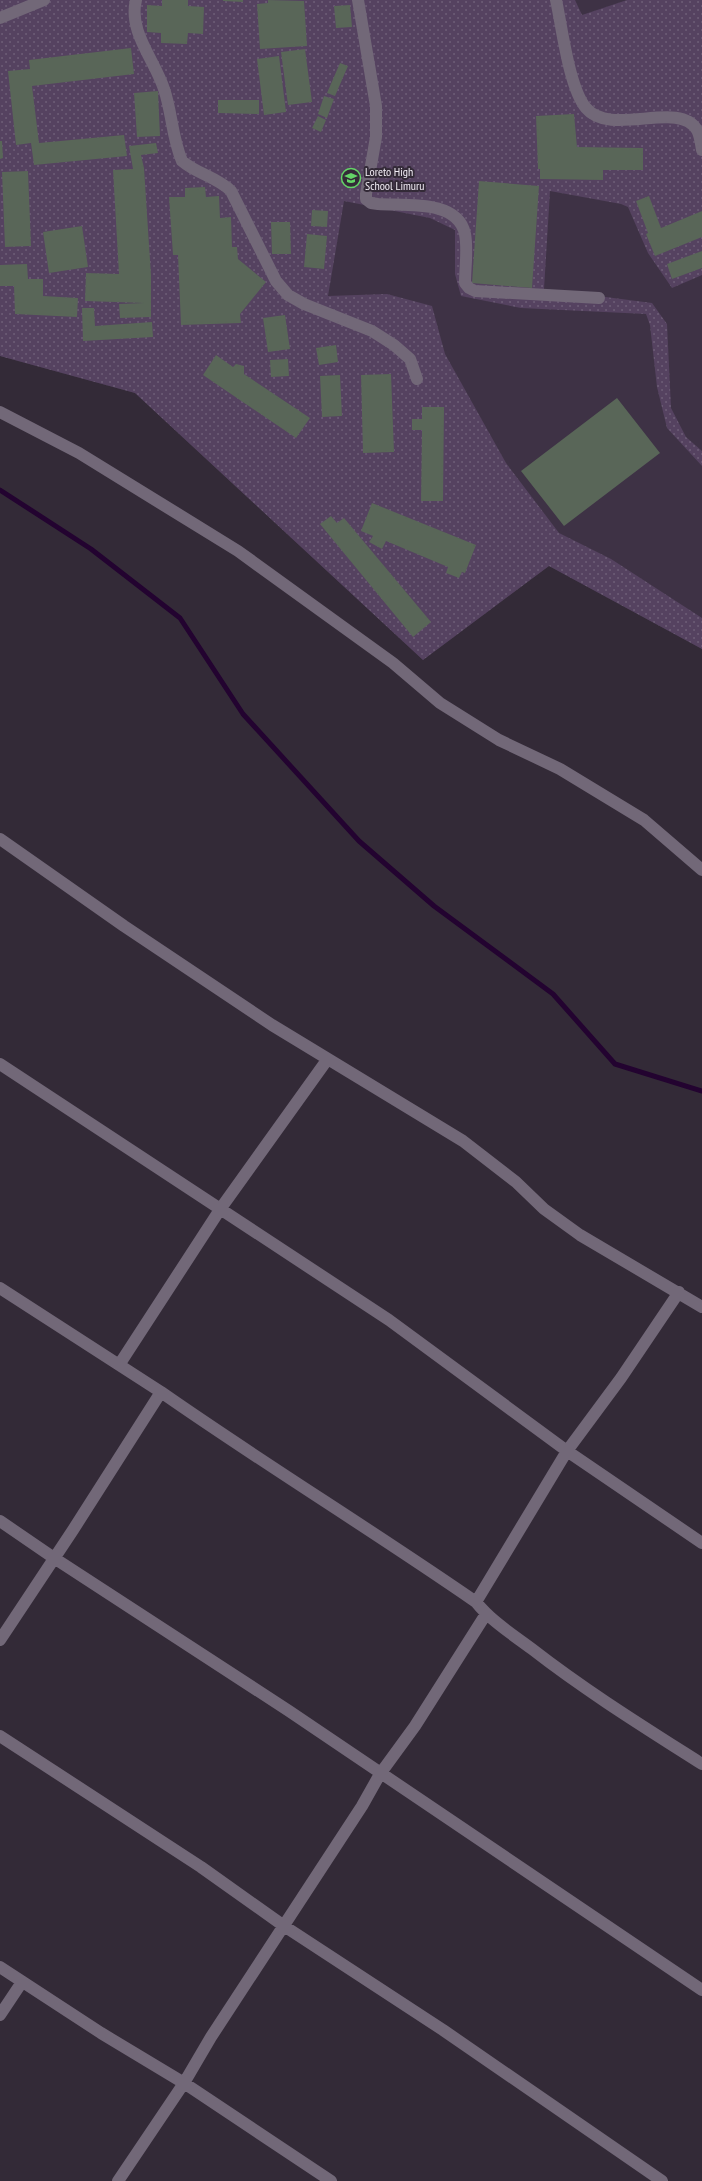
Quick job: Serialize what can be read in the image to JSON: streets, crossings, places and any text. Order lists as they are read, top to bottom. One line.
{"places":{"school or university":["Loreto High School Limuru"]}}
